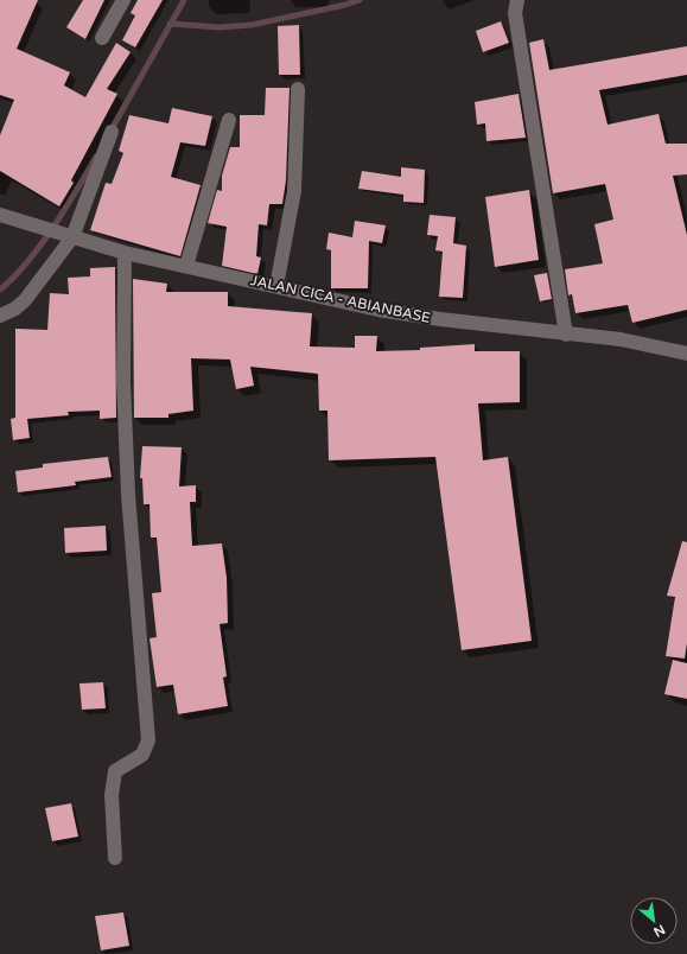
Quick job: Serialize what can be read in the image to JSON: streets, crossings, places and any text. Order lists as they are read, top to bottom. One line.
{"streets":{"street":["JALAN CICA - ABIANBASE"]},"north":"bottom right"}
